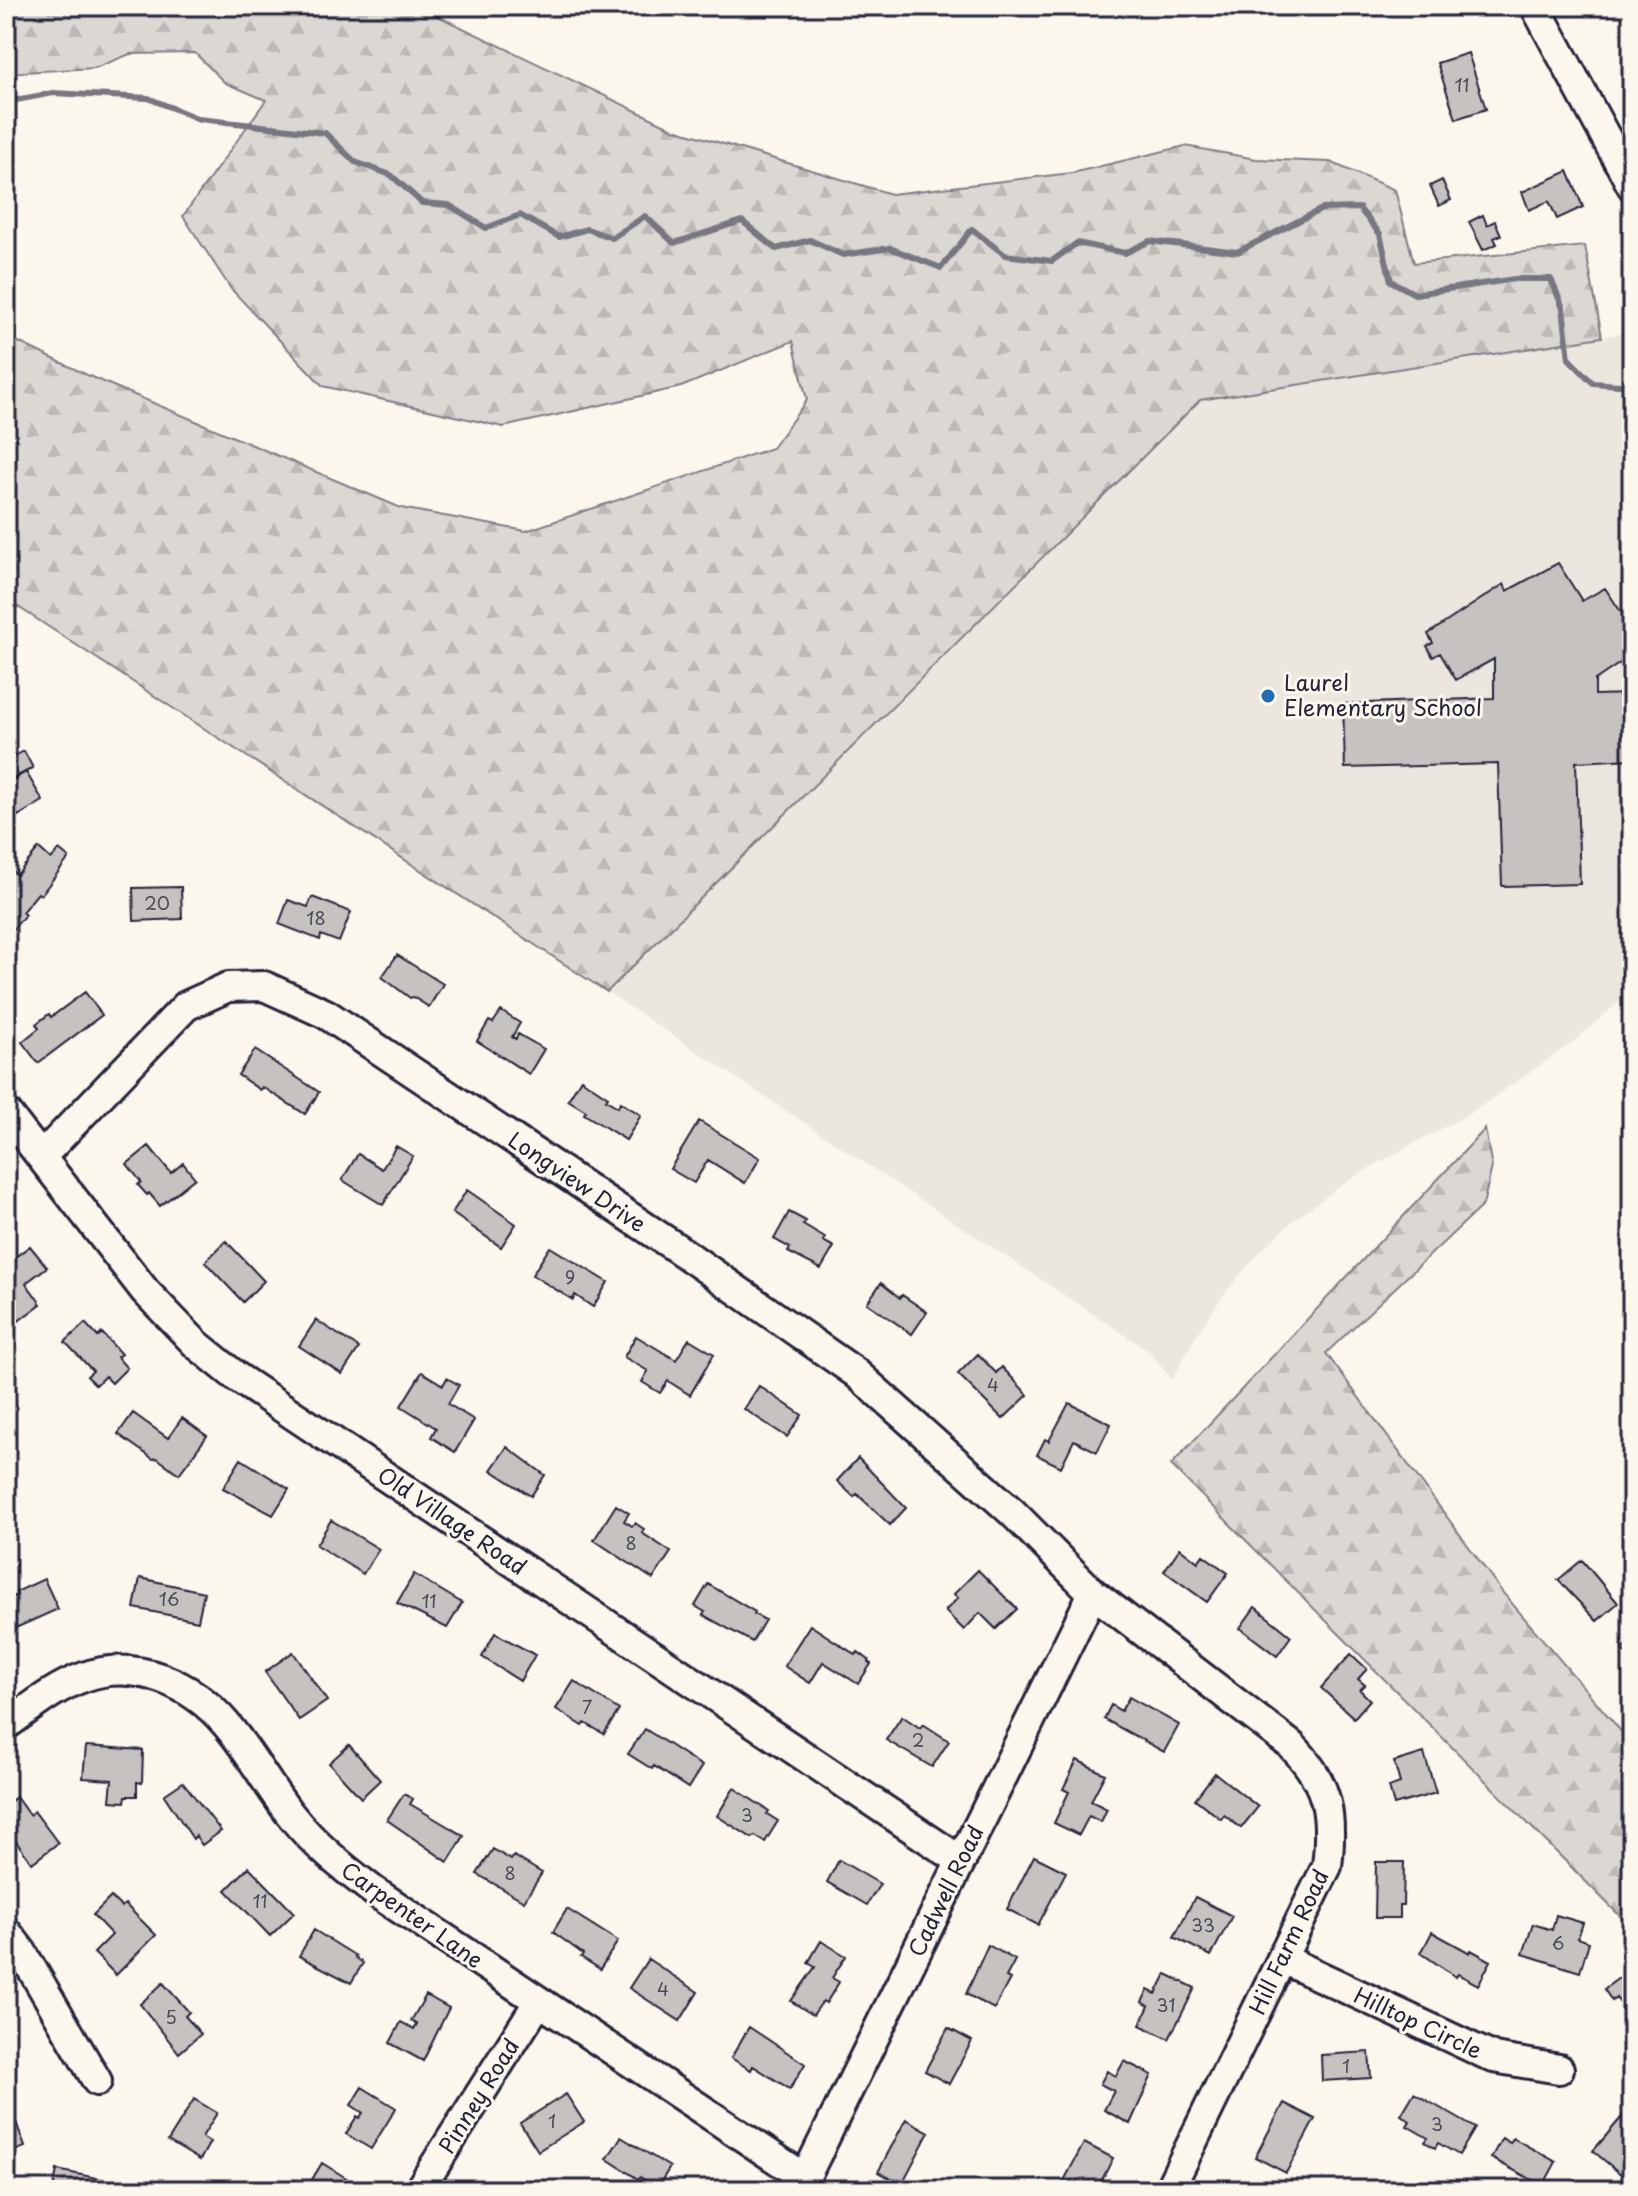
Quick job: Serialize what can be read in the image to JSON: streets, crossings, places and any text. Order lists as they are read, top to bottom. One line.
{"streets":{"street":["Longview Drive","Old Village Road","Cadwell Road","Carpenter Lane","Hill Farm Road","Hilltop Circle","Pinney Road"]},"crossings":[["Longview Drive","Old Village Road"],["Longview Drive","Cadwell Road"],["Longview Drive","Hill Farm Road"],["Old Village Road","Cadwell Road"],["Cadwell Road","Carpenter Lane"],["Cadwell Road","Hill Farm Road"],["Carpenter Lane","Pinney Road"],["Hill Farm Road","Hilltop Circle"]],"places":["Laurel Elementary School"],"house_numbers":["11","20","18","9","4","8","16","11","7","2","3","8","11","33","6","4","31","5","1","1","3"]}
